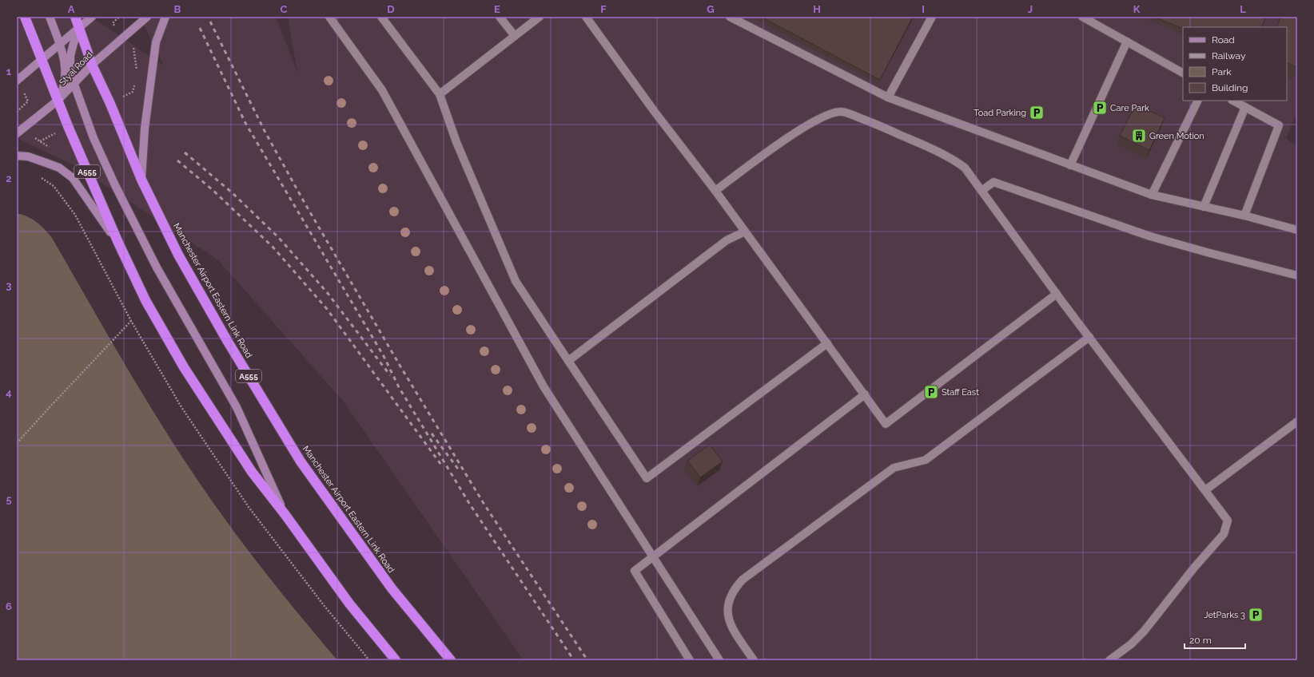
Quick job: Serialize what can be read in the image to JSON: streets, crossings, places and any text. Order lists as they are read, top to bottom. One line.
{"streets":{"highway":["A555","Manchester Airport Eastern Link Road"],"main road":["Styal Road"]},"crossings":[["Styal Road","A555"],["Styal Road","Manchester Airport Eastern Link Road"],["A555","Manchester Airport Eastern Link Road"]],"places":{"parking":["Care Park","Toad Parking","Staff East","JetParks 3"],"building":["Green Motion"]},"legend":["Road","Railway","Park","Building"],"scale_bar":"20 m","grid":{"columns":["A","B","C","D","E","F","G","H","I","J","K","L"],"rows":["1","2","3","4","5","6"]}}
